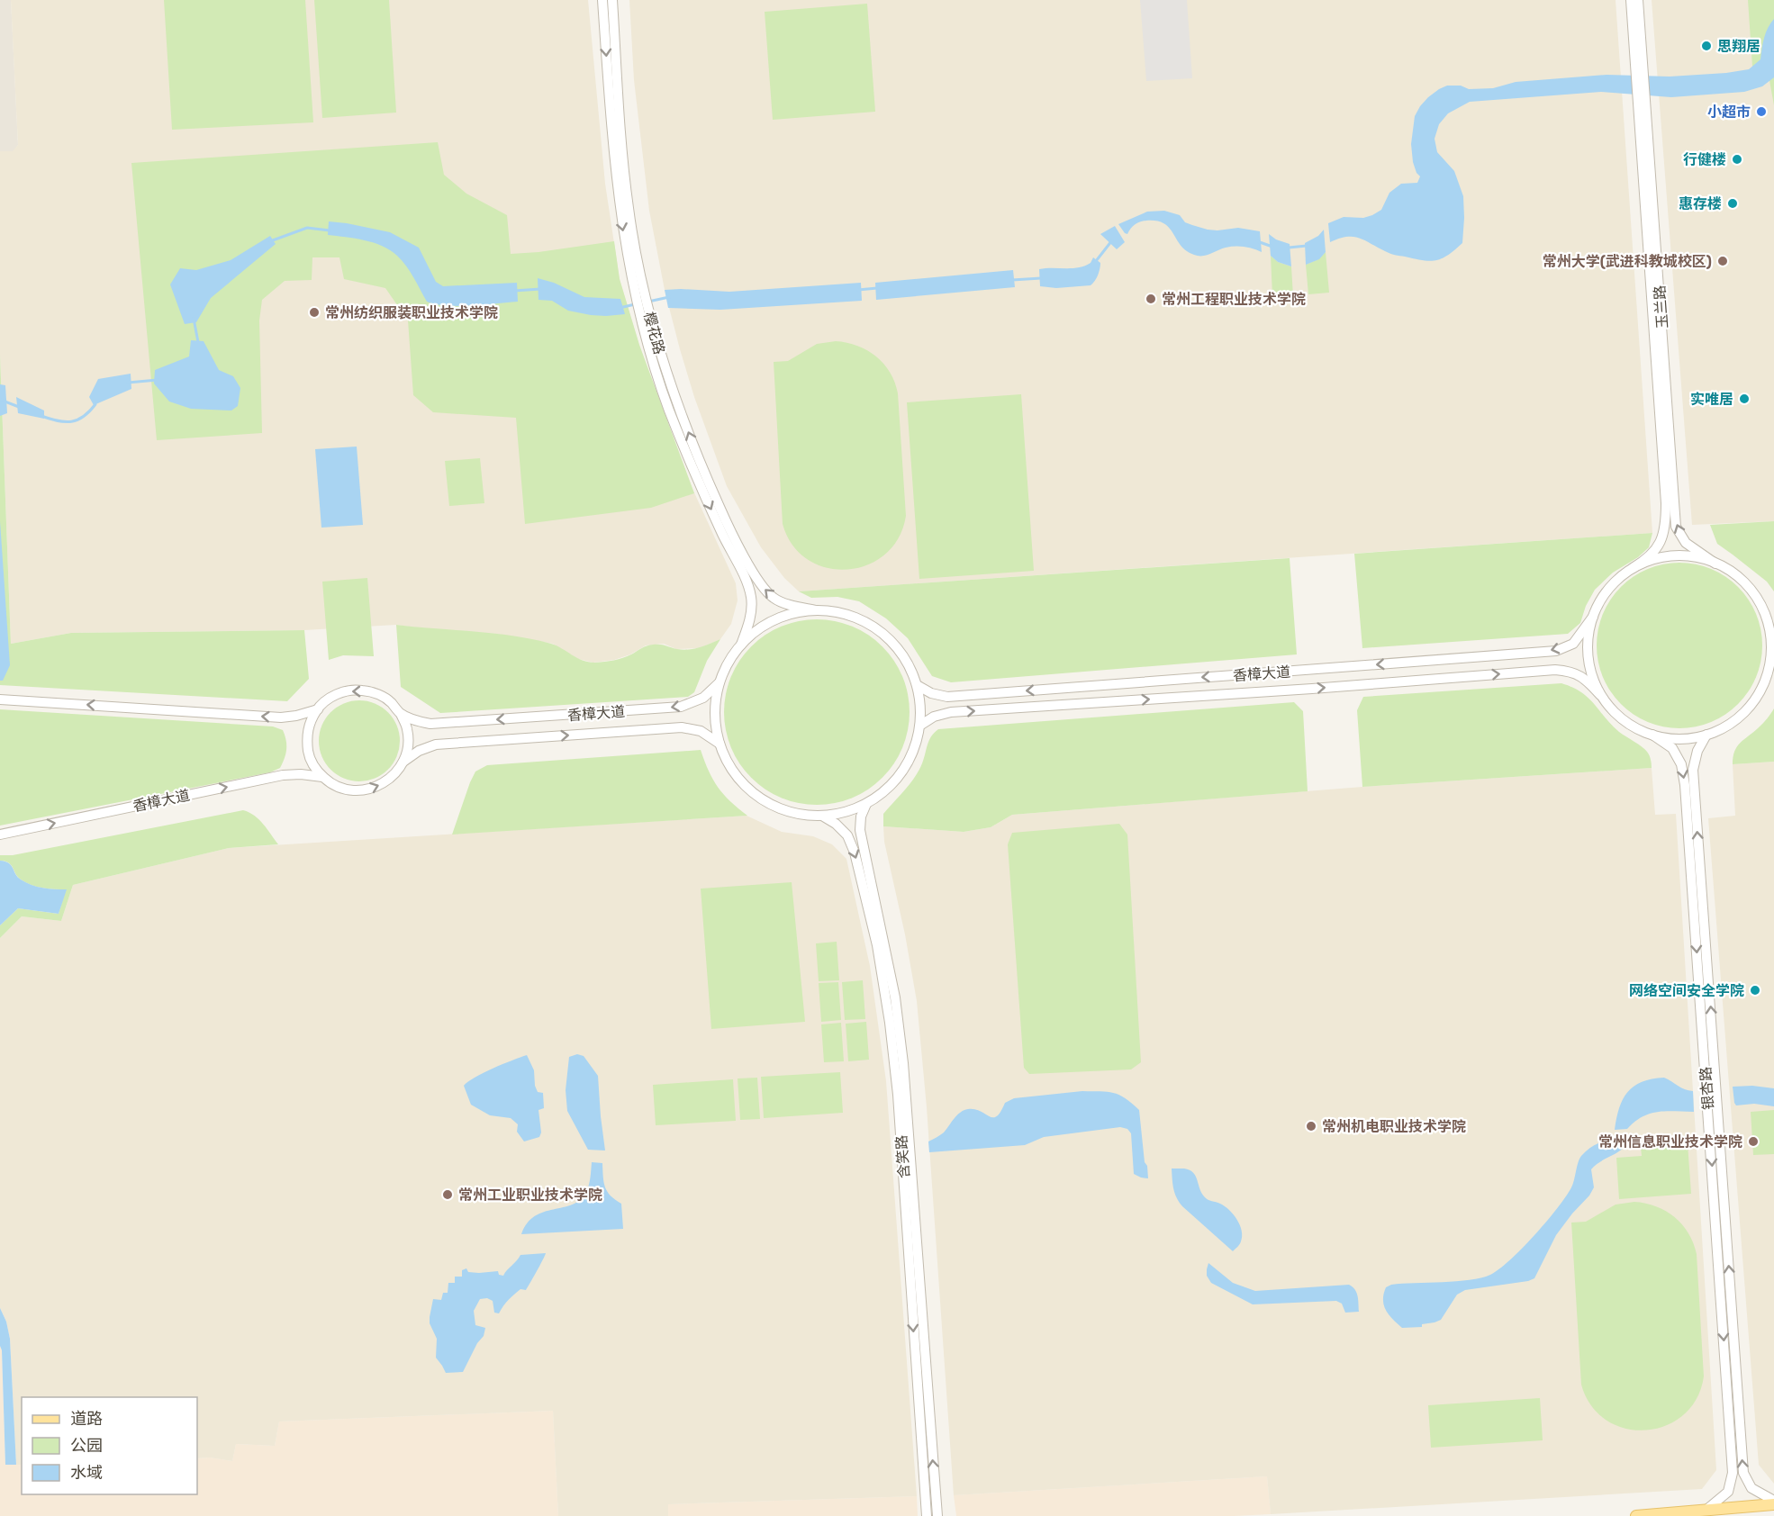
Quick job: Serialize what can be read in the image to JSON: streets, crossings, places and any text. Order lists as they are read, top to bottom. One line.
{"streets":{"street":["玉兰路","樱花路","香樟大道","银杏路","含笑路"]},"crossings":[["玉兰路","香樟大道"],["玉兰路","银杏路"],["香樟大道","银杏路"]],"places":["思翔居","小超市","行健楼","惠存楼","常州大学(武进科教城校区)","常州工程职业技术学院","常州纺织服装职业技术学院","实唯居","网络空间安全学院","常州机电职业技术学院","常州信息职业技术学院","常州工业职业技术学院"],"legend":["道路","公园","水域"]}
